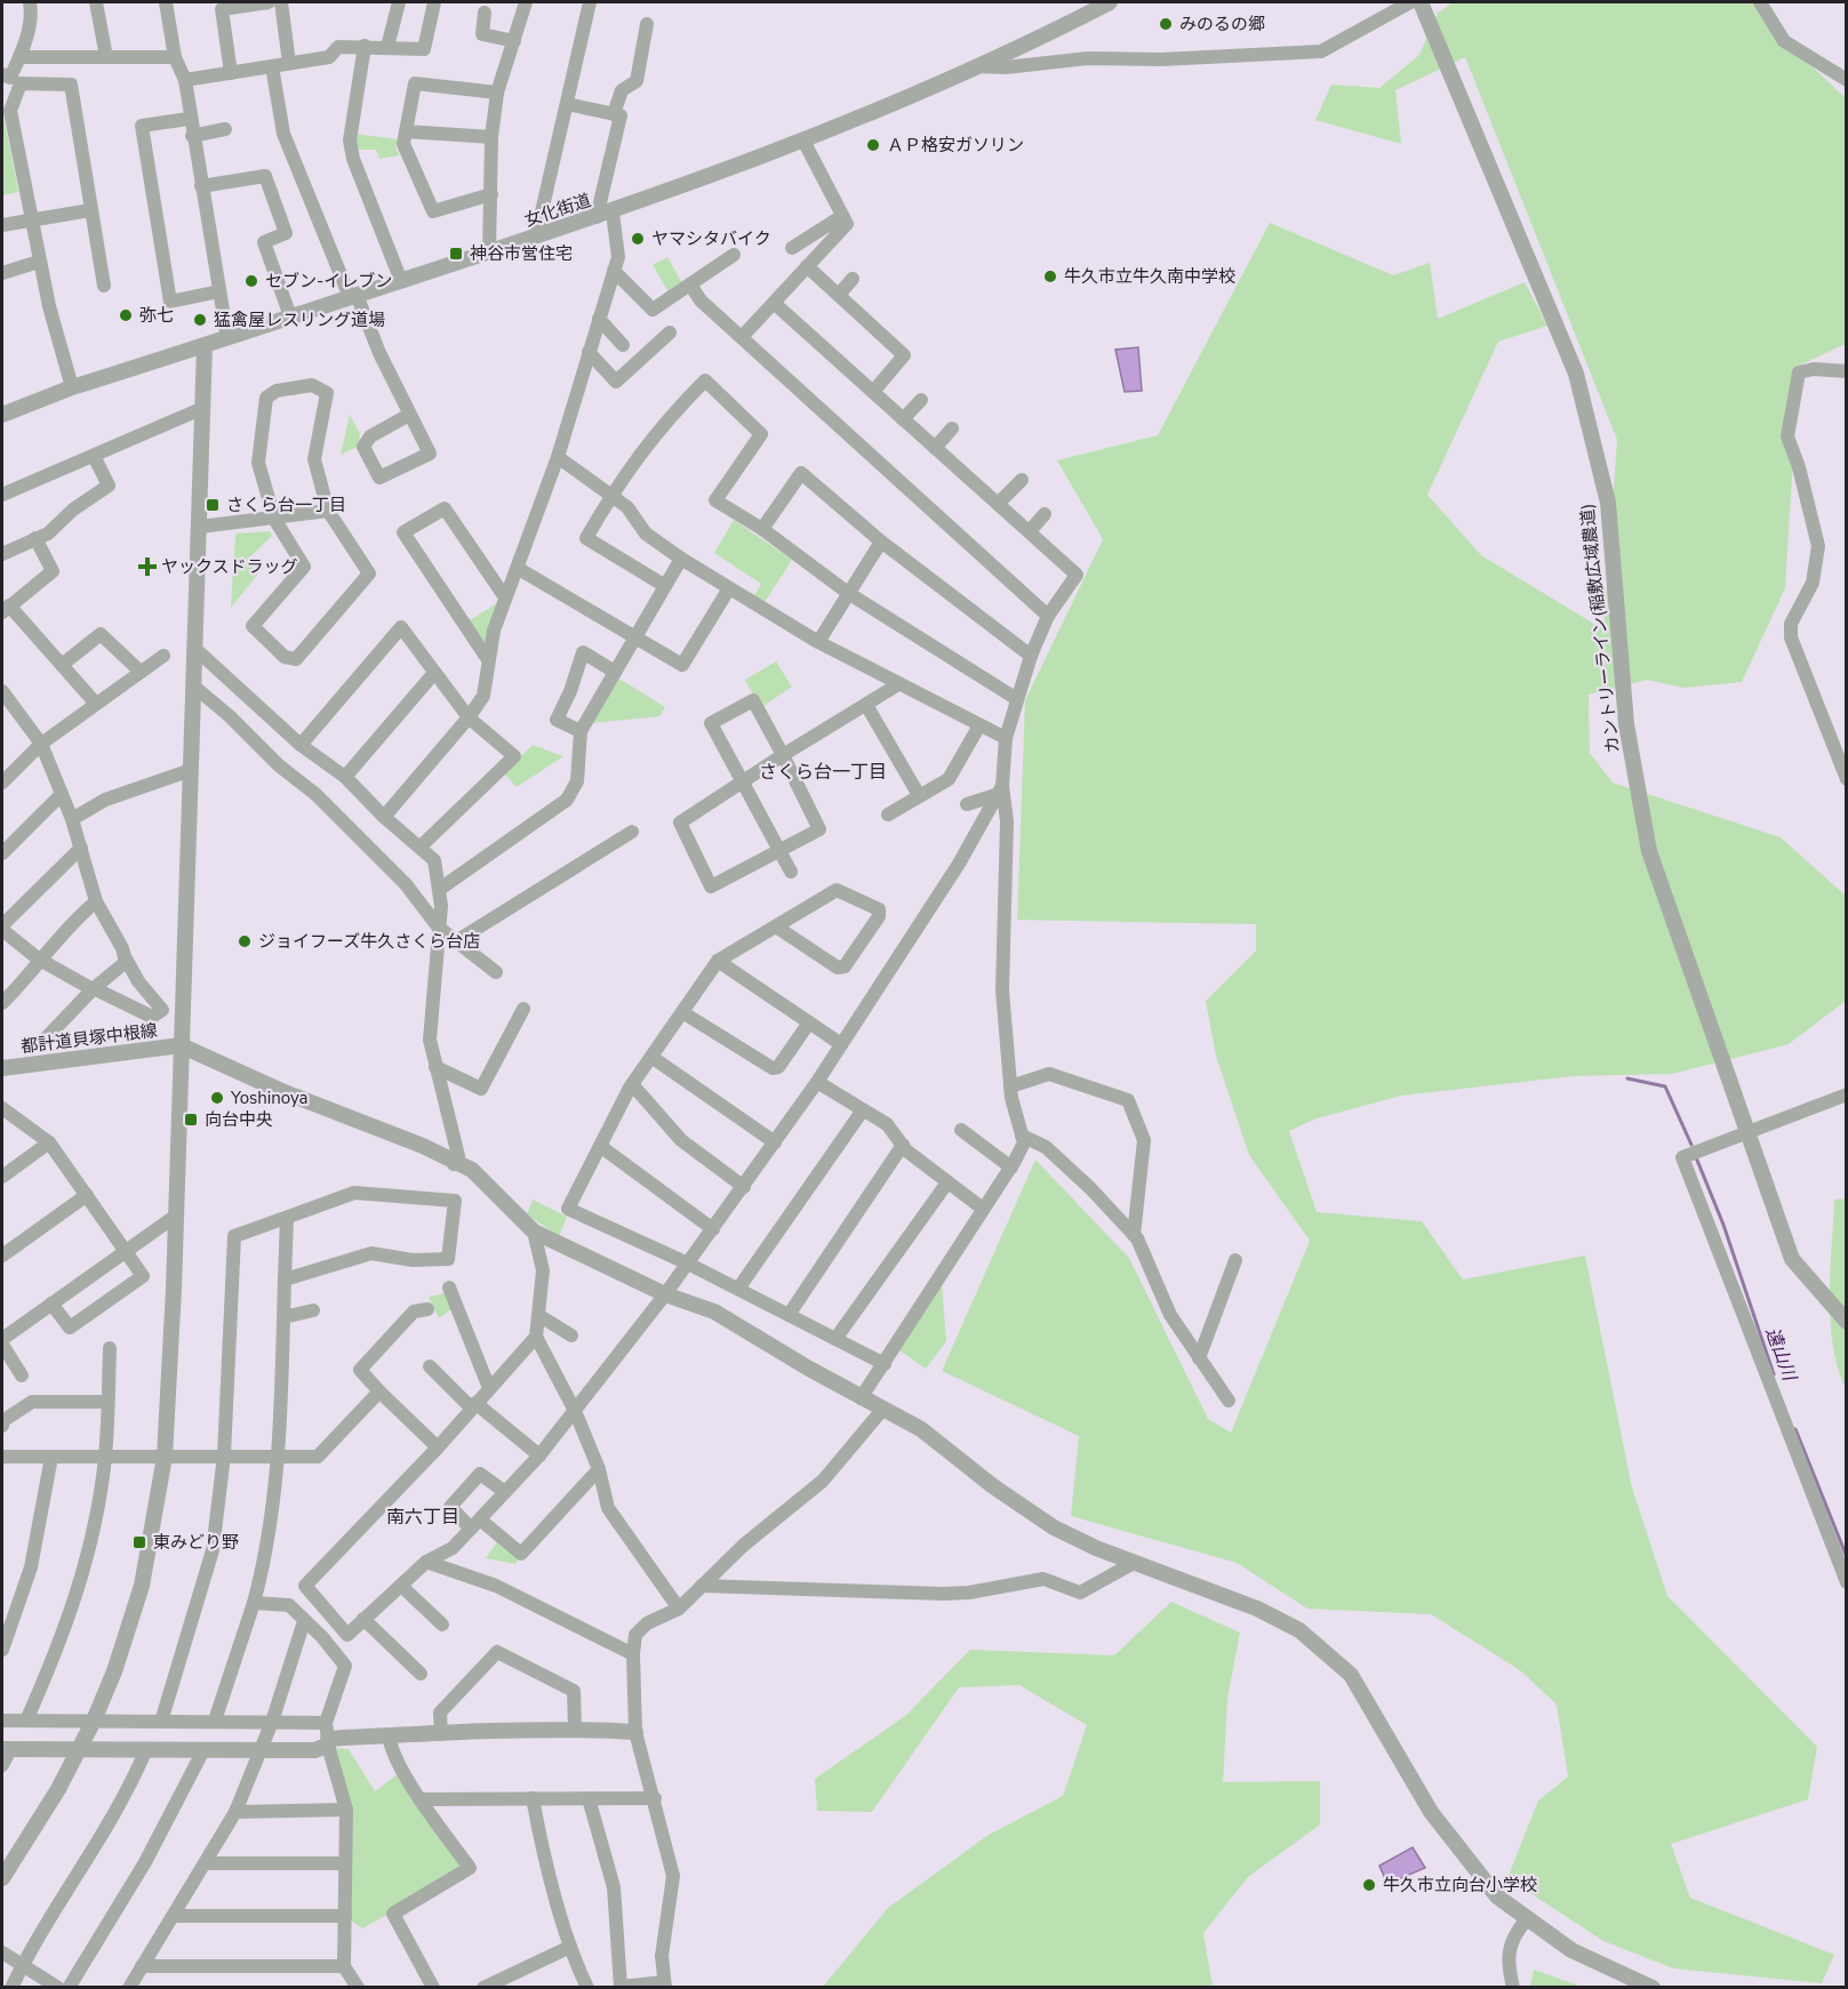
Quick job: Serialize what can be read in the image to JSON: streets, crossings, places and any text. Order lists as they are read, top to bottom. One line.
{"streets":{"street":["女化街道","カントリーライン(稲敷広域農道)","都計道貝塚中根線"]},"districts":["さくら台一丁目","南六丁目"],"water":["遠山川"],"places":{"other":["みのるの郷","ＡＰ格安ガソリン","ヤマシタバイク","牛久市立牛久南中学校","セブン-イレブン","弥七","猛禽屋レスリング道場","ジョイフーズ牛久さくら台店","Yoshinoya","牛久市立向台小学校"],"transit":["神谷市営住宅","さくら台一丁目","向台中央","東みどり野"],"health":["ヤックスドラッグ"]}}
